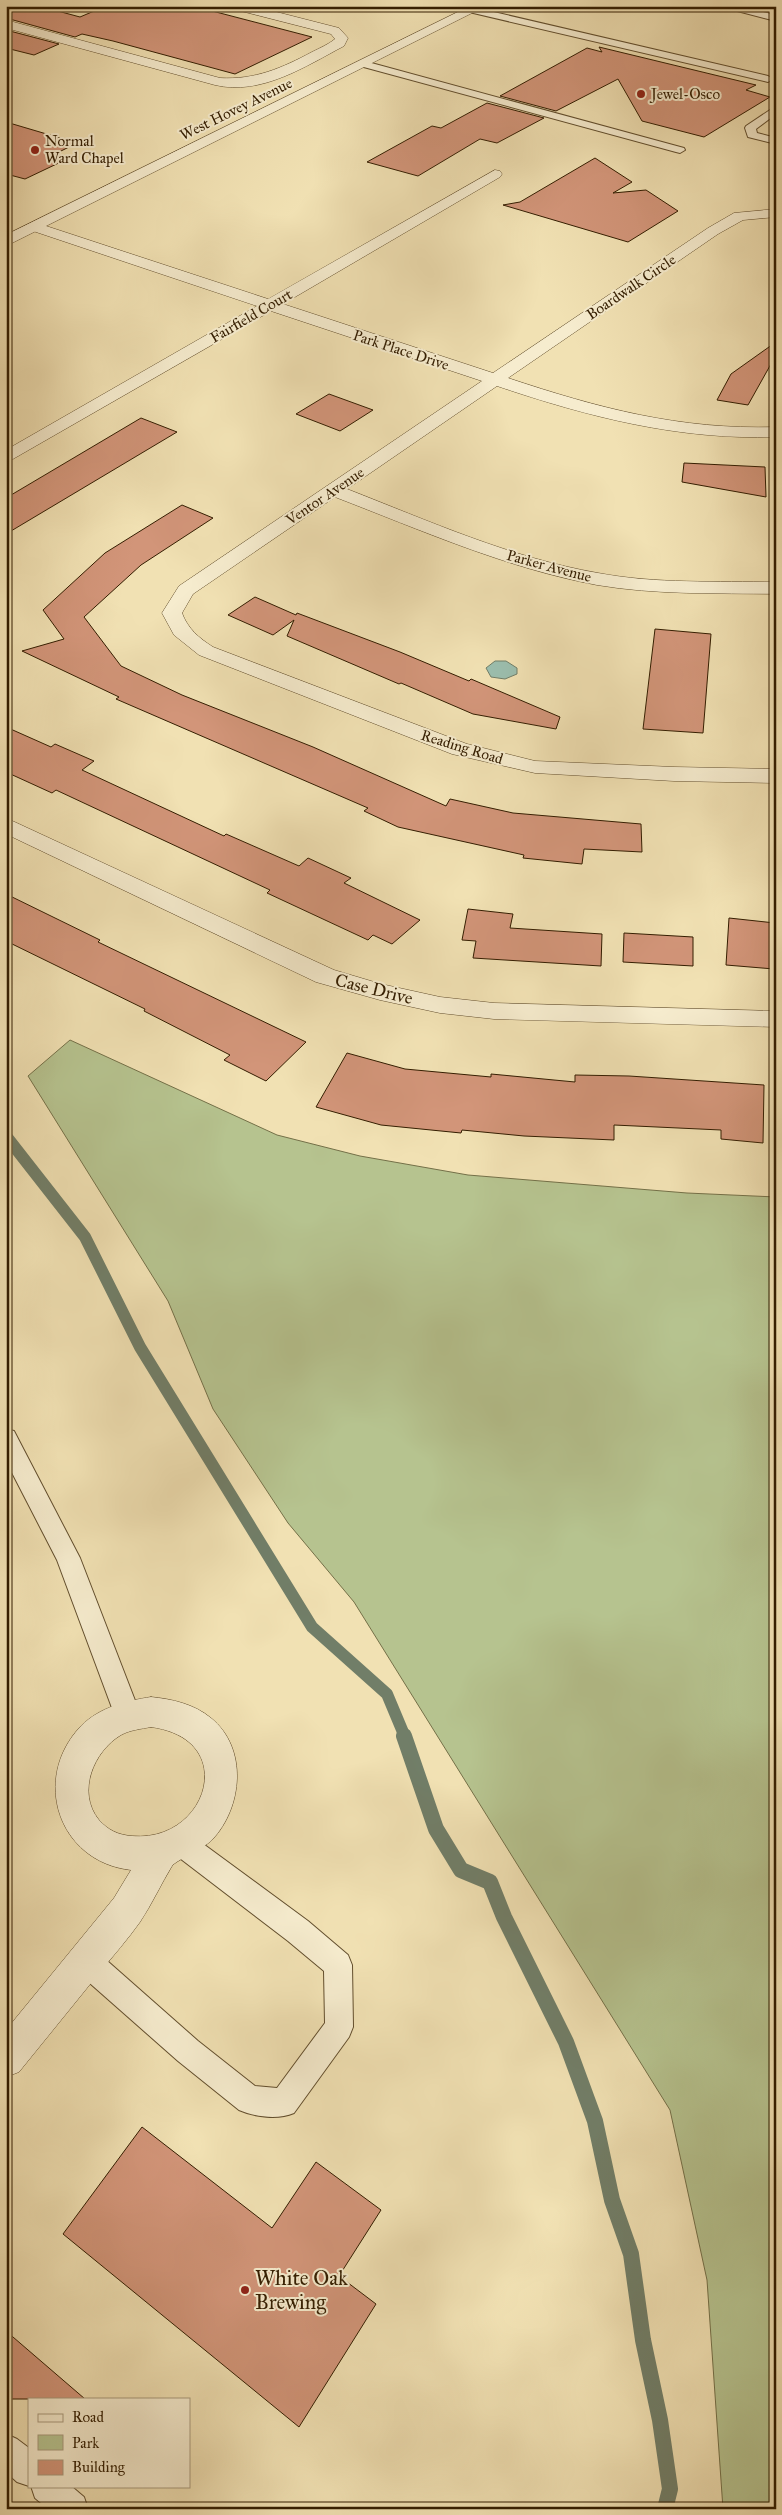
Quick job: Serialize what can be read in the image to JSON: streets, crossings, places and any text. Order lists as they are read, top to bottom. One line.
{"streets":{"street":["West Hovey Avenue","Boardwalk Circle","Fairfield Court","Park Place Drive","Ventor Avenue","Parker Avenue","Reading Road","Case Drive"]},"crossings":[["West Hovey Avenue","Park Place Drive"],["Boardwalk Circle","Park Place Drive"],["Boardwalk Circle","Ventor Avenue"],["Fairfield Court","Park Place Drive"],["Park Place Drive","Ventor Avenue"],["Ventor Avenue","Parker Avenue"],["Ventor Avenue","Reading Road"]],"places":["Jewel-Osco","Normal Ward Chapel","White Oak Brewing"],"legend":["Road","Park","Building"]}
